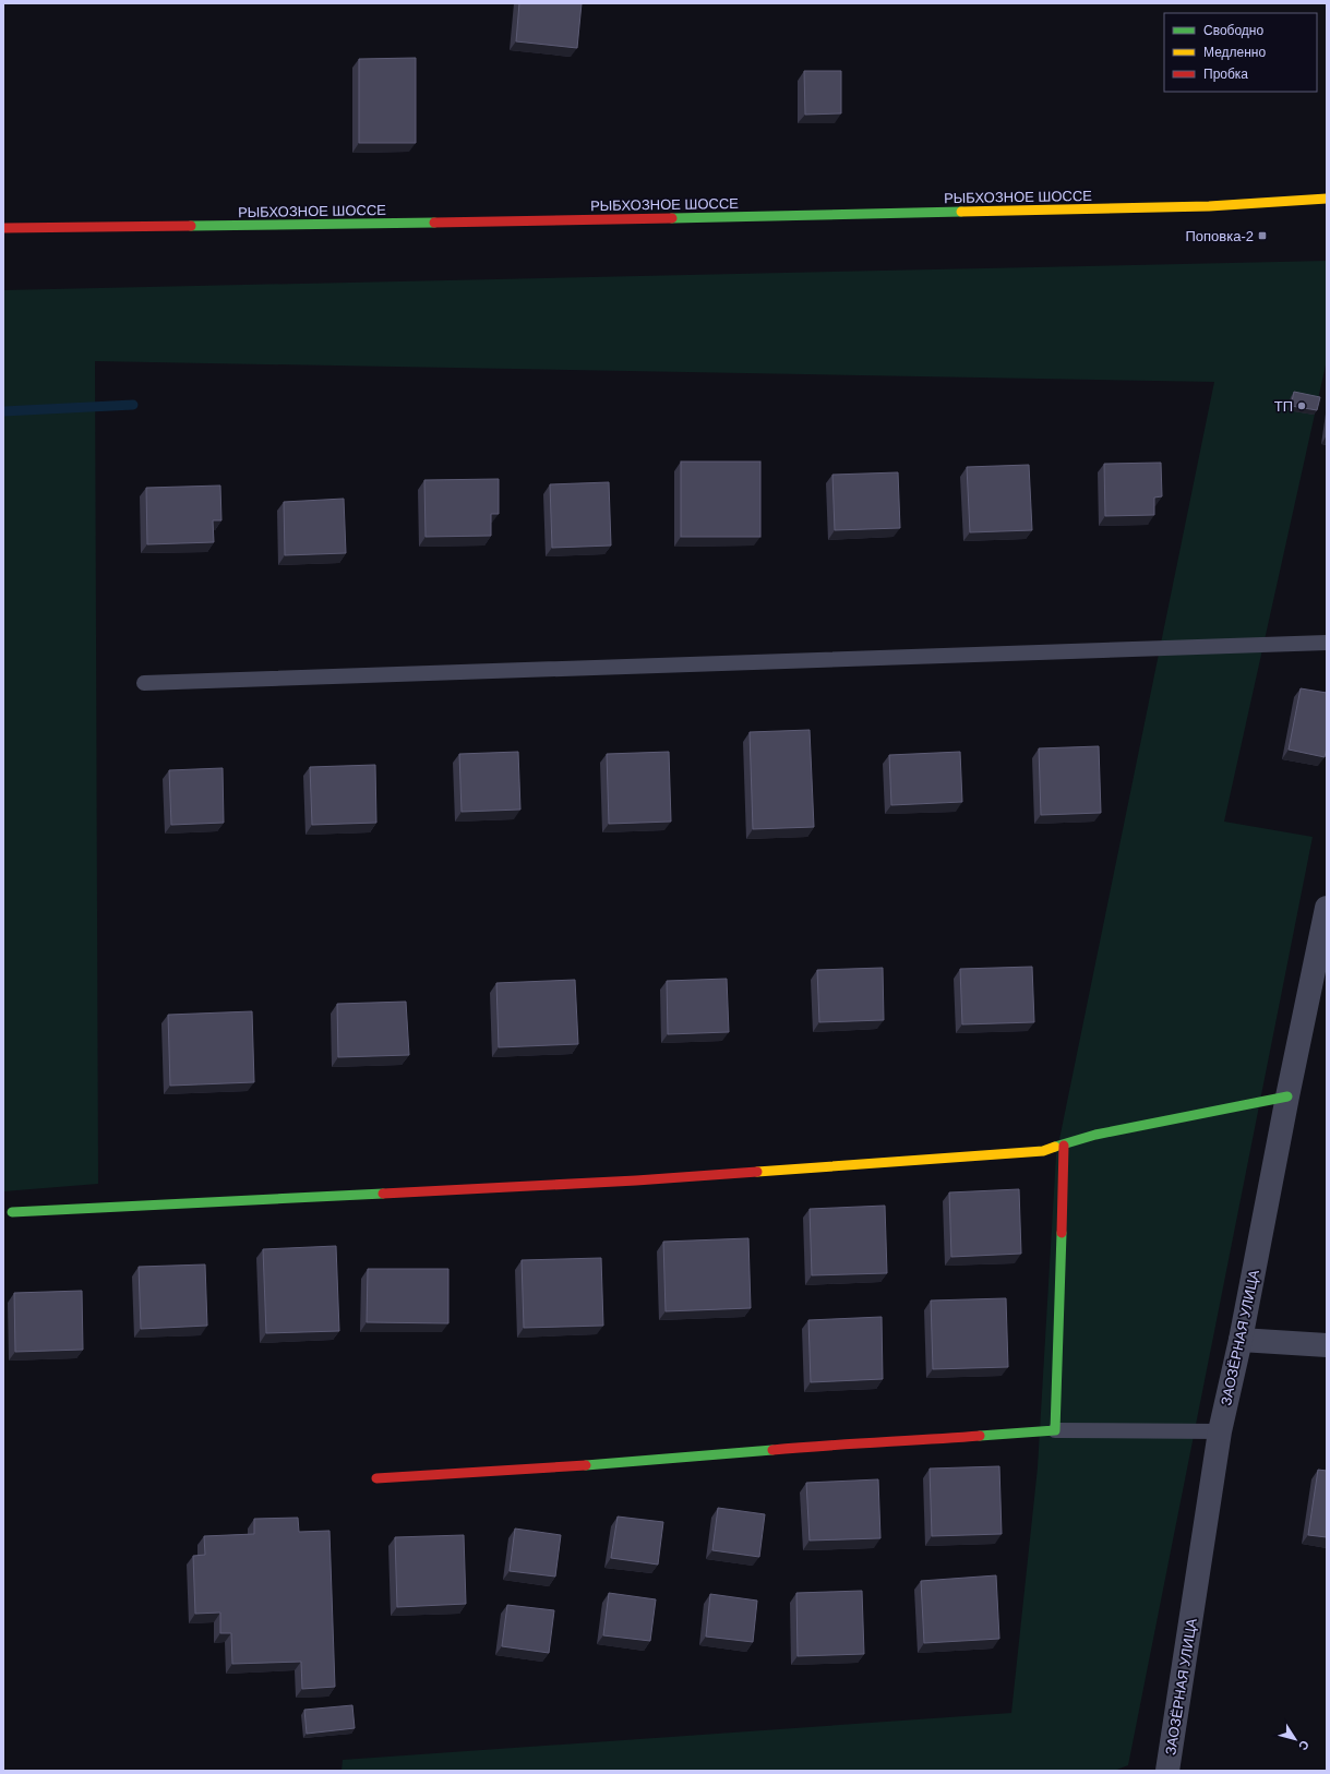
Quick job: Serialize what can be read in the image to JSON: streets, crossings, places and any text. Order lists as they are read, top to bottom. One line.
{"streets":{"street":["РЫБХОЗНОЕ ШОССЕ","ЗАОЗЁРНАЯ УЛИЦА"]},"places":{"transit":["Поповка-2"],"other":["ТП"]},"legend":["Свободно","Медленно","Пробка"],"north":"bottom right"}
